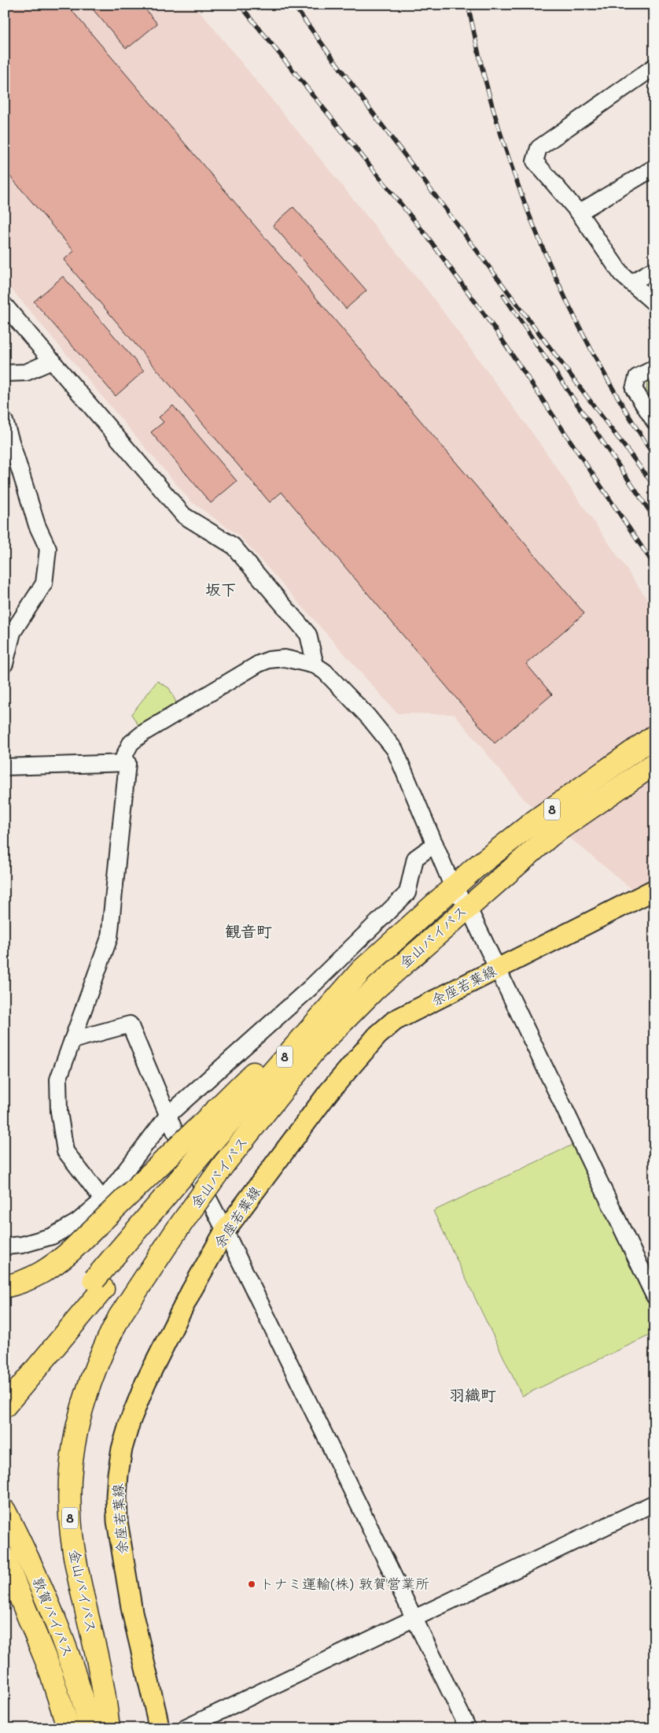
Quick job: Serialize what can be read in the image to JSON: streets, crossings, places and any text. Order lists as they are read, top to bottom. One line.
{"streets":{"highway":["8","金山バイパス","敦賀バイパス"],"main road":["余座若葉線"]},"crossings":[["金山バイパス","敦賀バイパス"]],"districts":["坂下","観音町","羽織町"],"places":["トナミ運輸(株) 敦賀営業所"]}
